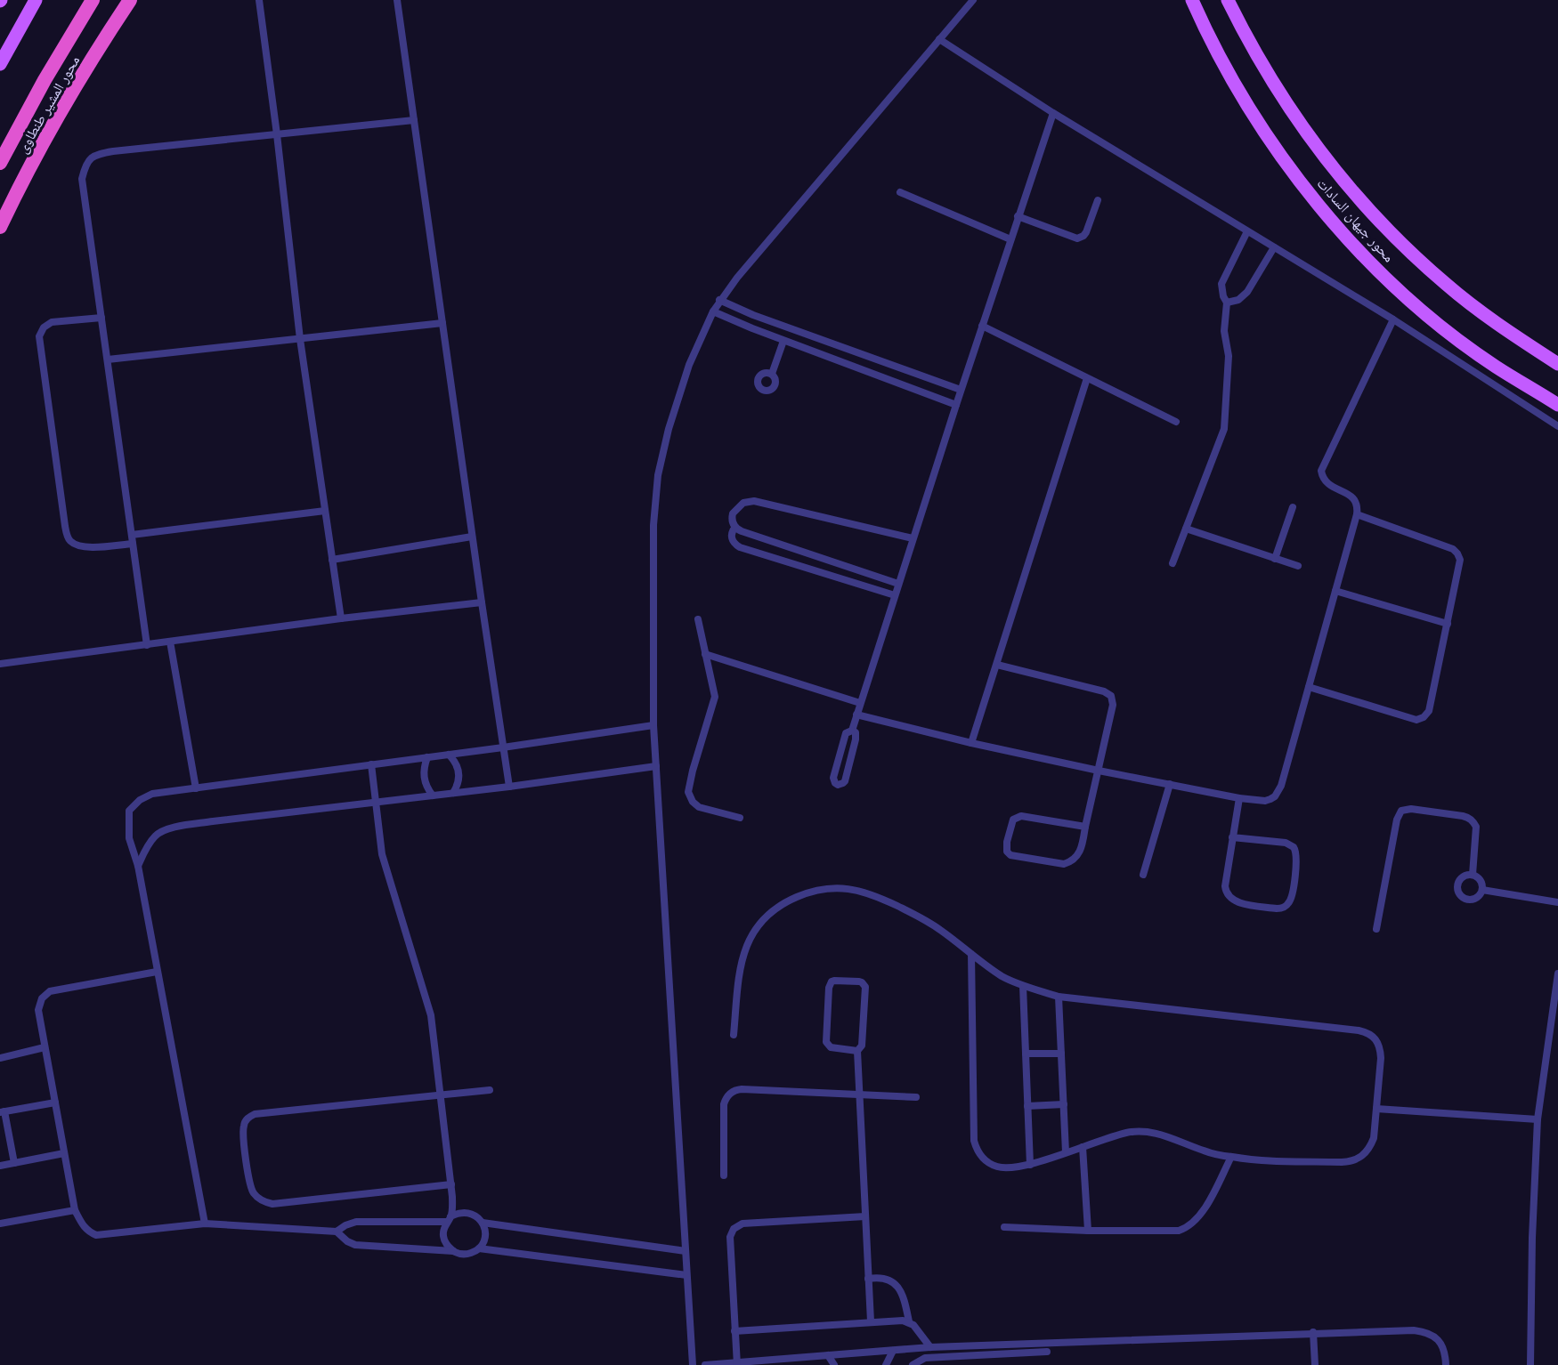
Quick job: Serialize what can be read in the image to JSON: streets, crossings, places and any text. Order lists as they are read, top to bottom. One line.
{"streets":{"highway":["محور المشير طنطاوى"],"main road":["محور جيهان السادات"]}}
